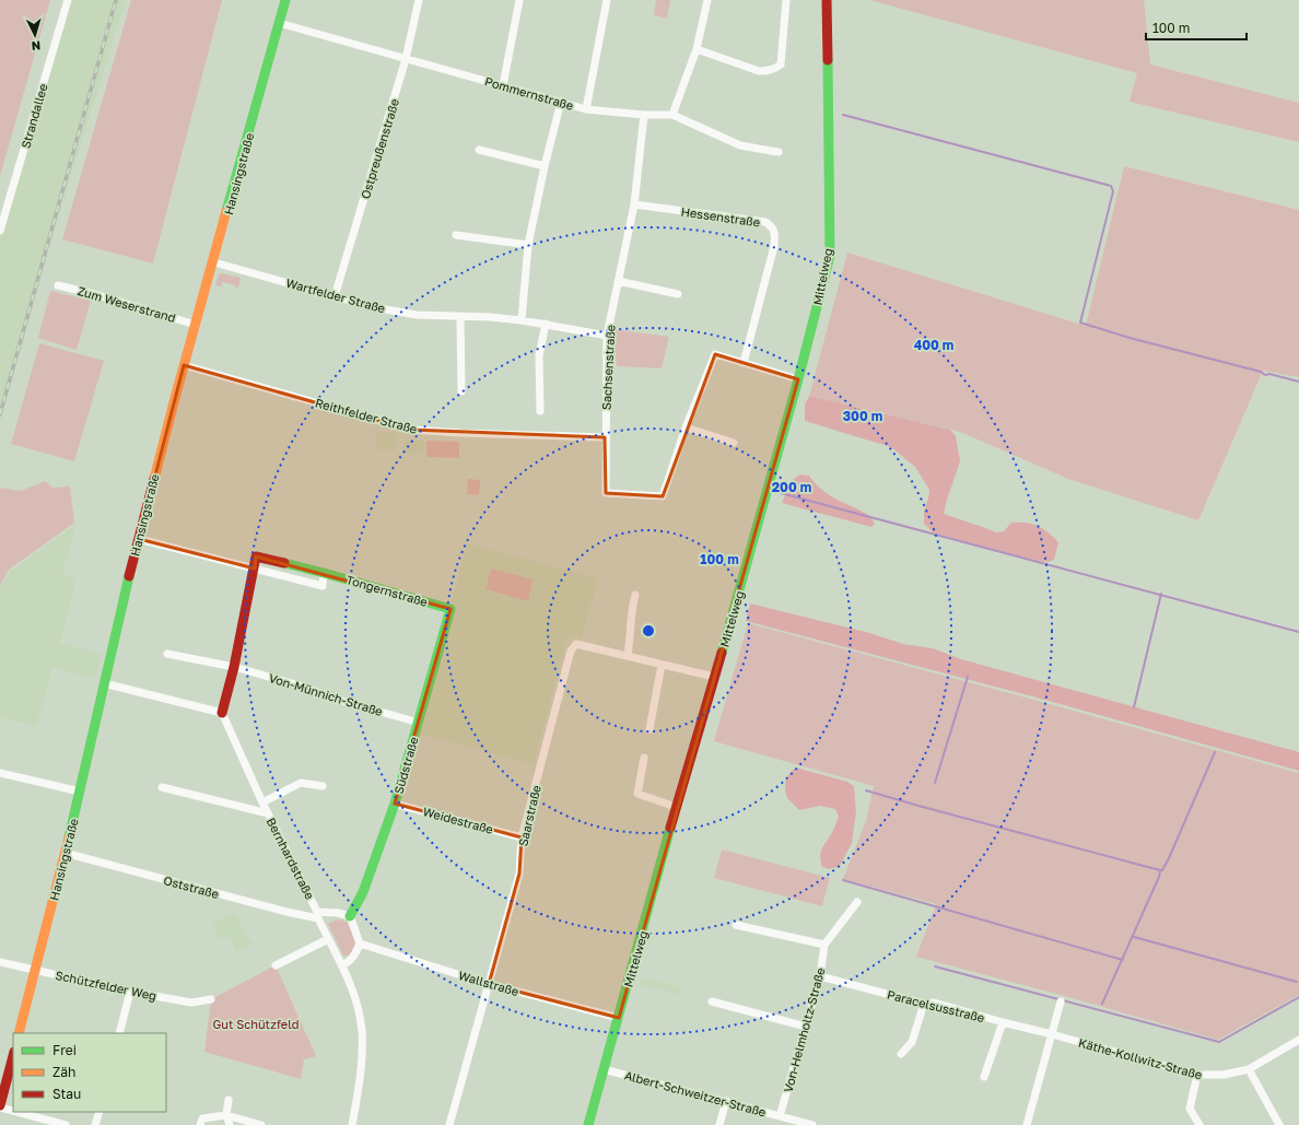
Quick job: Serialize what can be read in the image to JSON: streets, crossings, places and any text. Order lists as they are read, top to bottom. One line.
{"streets":{"street":["Pommernstraße","Strandallee","Ostpreußenstraße","Hansingstraße","Hessenstraße","Mittelweg","Wartfelder Straße","Zum Weserstrand","Sachsenstraße","Reithfelder Straße","Tongernstraße","Von-Münnich-Straße","Südstraße","Saarstraße","Weidestraße","Bernhardstraße","Oststraße","Wallstraße","Schützfelder Weg","Paracelsusstraße","Von-Helmholtz-Straße","Käthe-Kollwitz-Straße","Albert-Schweitzer-Straße"]},"crossings":[["Pommernstraße","Ostpreußenstraße"],["Pommernstraße","Hansingstraße"],["Pommernstraße","Sachsenstraße"],["Ostpreußenstraße","Wartfelder Straße"],["Hansingstraße","Wartfelder Straße"],["Hansingstraße","Zum Weserstrand"],["Hansingstraße","Reithfelder Straße"],["Hansingstraße","Oststraße"],["Hansingstraße","Schützfelder Weg"],["Hessenstraße","Sachsenstraße"],["Mittelweg","Sachsenstraße"],["Mittelweg","Saarstraße"],["Mittelweg","Wallstraße"],["Mittelweg","Albert-Schweitzer-Straße"],["Wartfelder Straße","Sachsenstraße"],["Sachsenstraße","Reithfelder Straße"],["Tongernstraße","Südstraße"],["Von-Münnich-Straße","Südstraße"],["Südstraße","Weidestraße"],["Südstraße","Oststraße"],["Saarstraße","Weidestraße"],["Saarstraße","Wallstraße"],["Bernhardstraße","Oststraße"],["Paracelsusstraße","Von-Helmholtz-Straße"],["Paracelsusstraße","Käthe-Kollwitz-Straße"],["Von-Helmholtz-Straße","Albert-Schweitzer-Straße"]],"parks":["Gut Schützfeld"],"legend":["Frei","Zäh","Stau"],"scale_bar":"100 m","north":"bottom","rings":["400 m","300 m","200 m","100 m"]}
